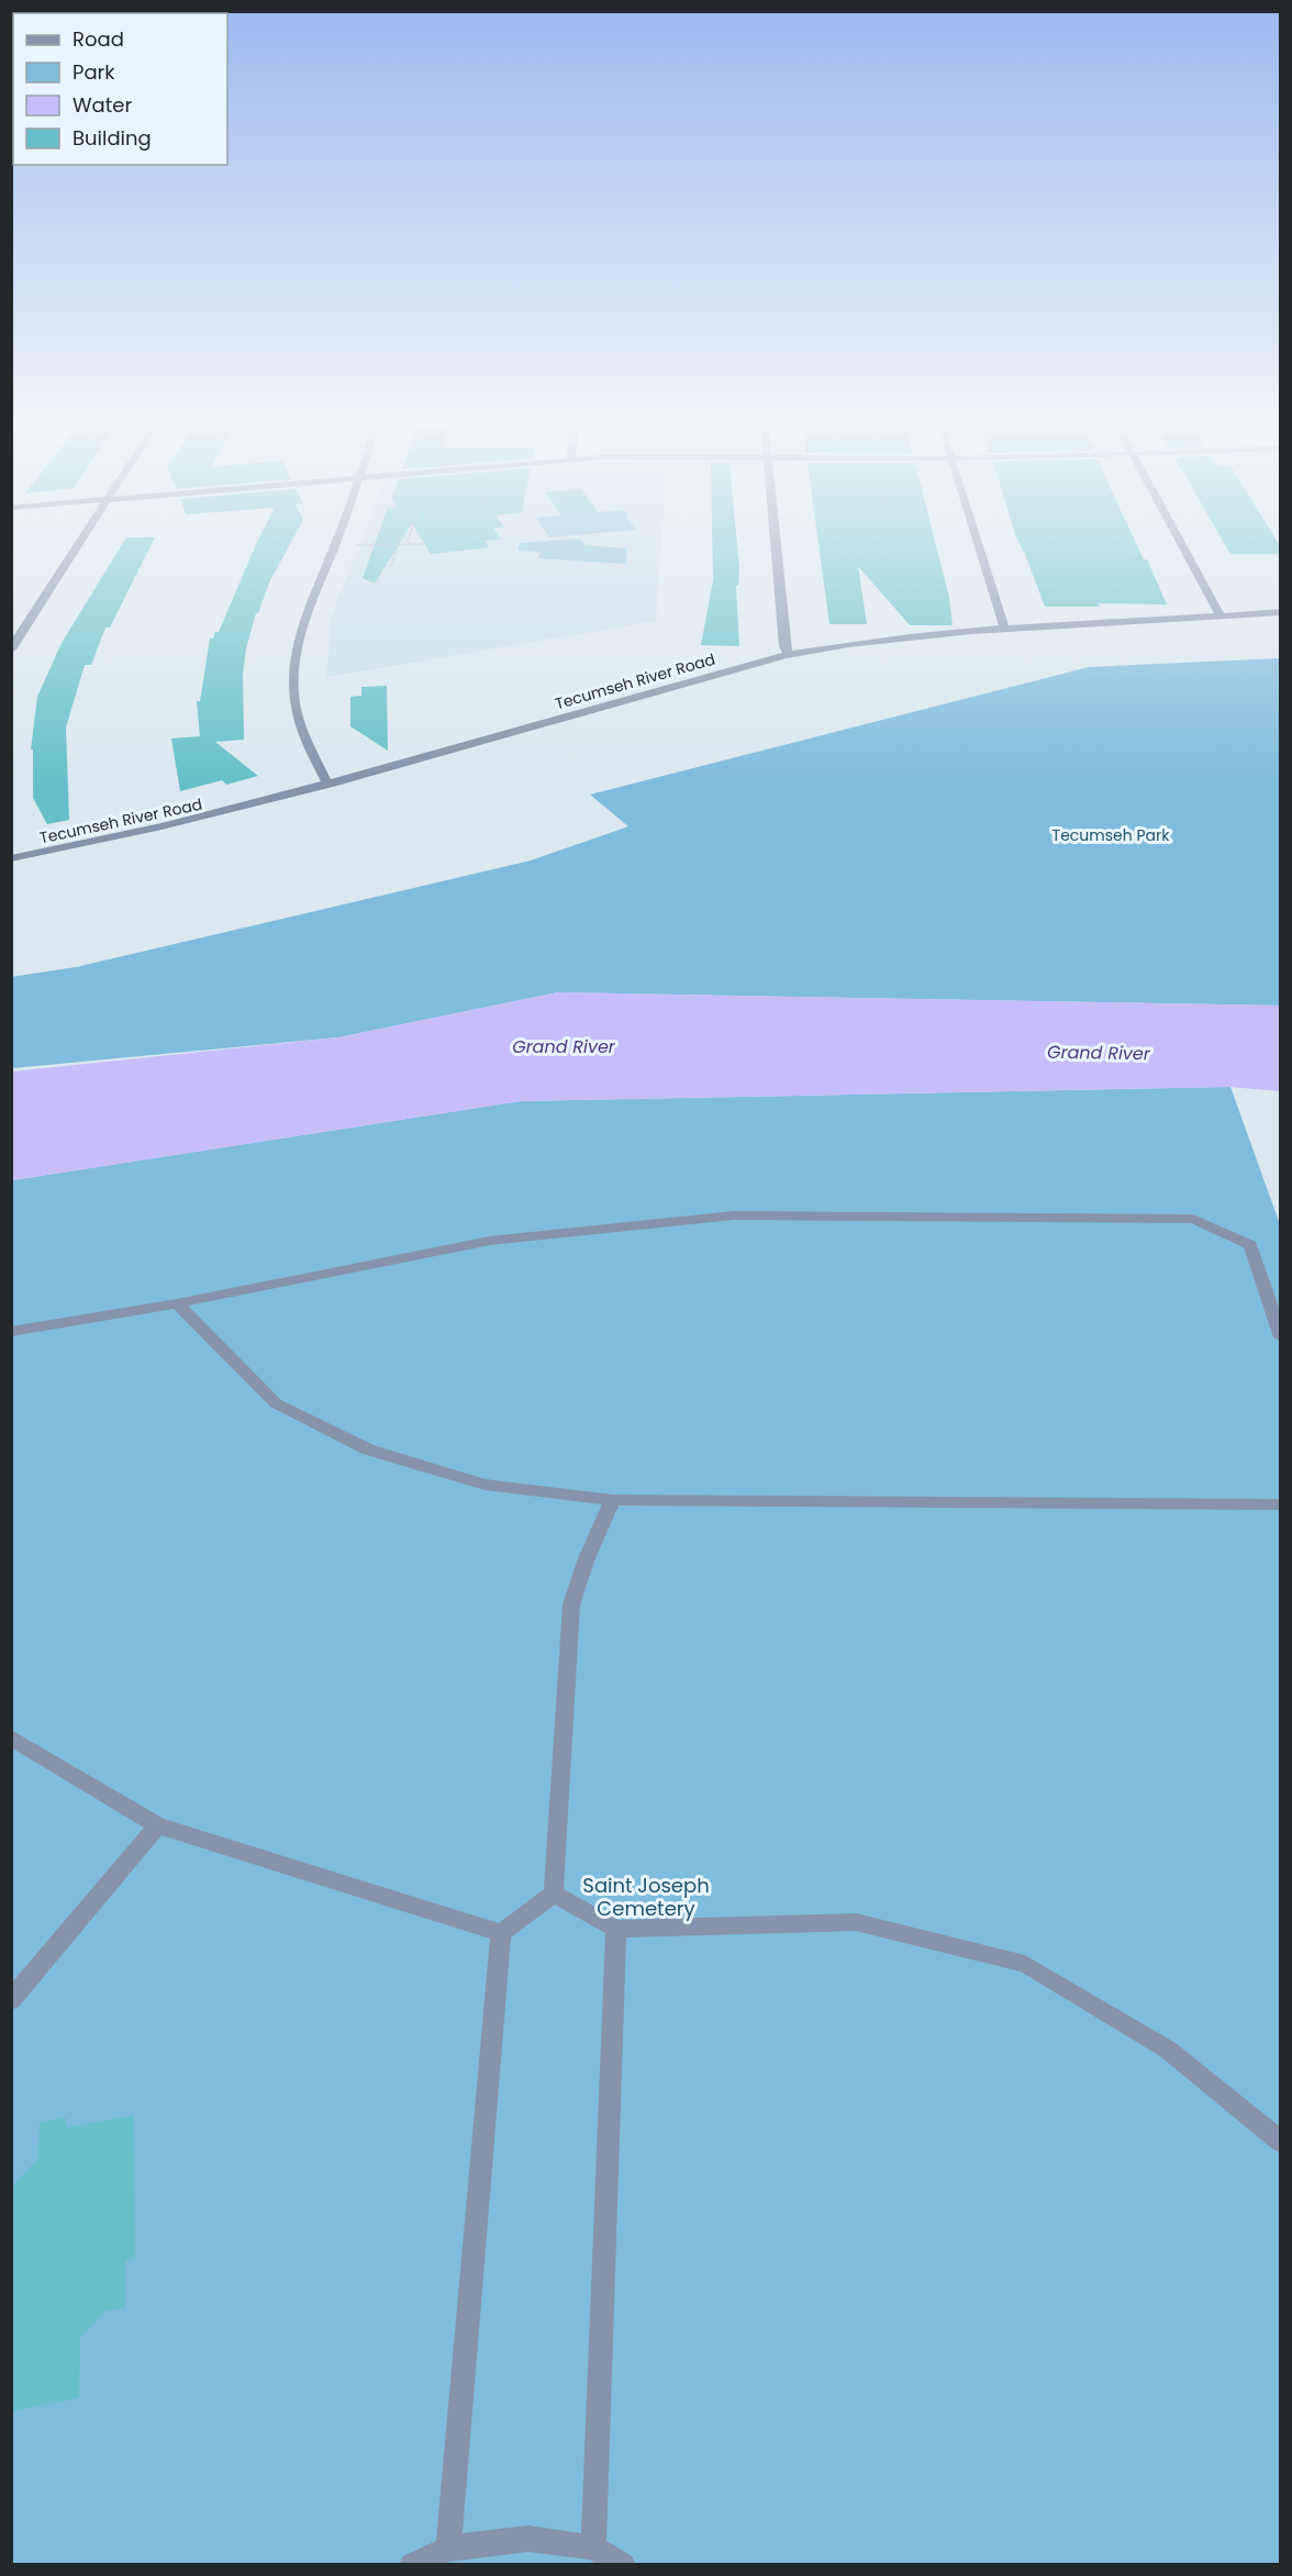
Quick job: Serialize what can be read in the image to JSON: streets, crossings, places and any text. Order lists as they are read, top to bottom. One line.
{"streets":{"street":["Tecumseh River Road"]},"water":["Grand River"],"parks":["Tecumseh Park","Saint Joseph Cemetery"],"legend":["Road","Park","Water","Building"]}
